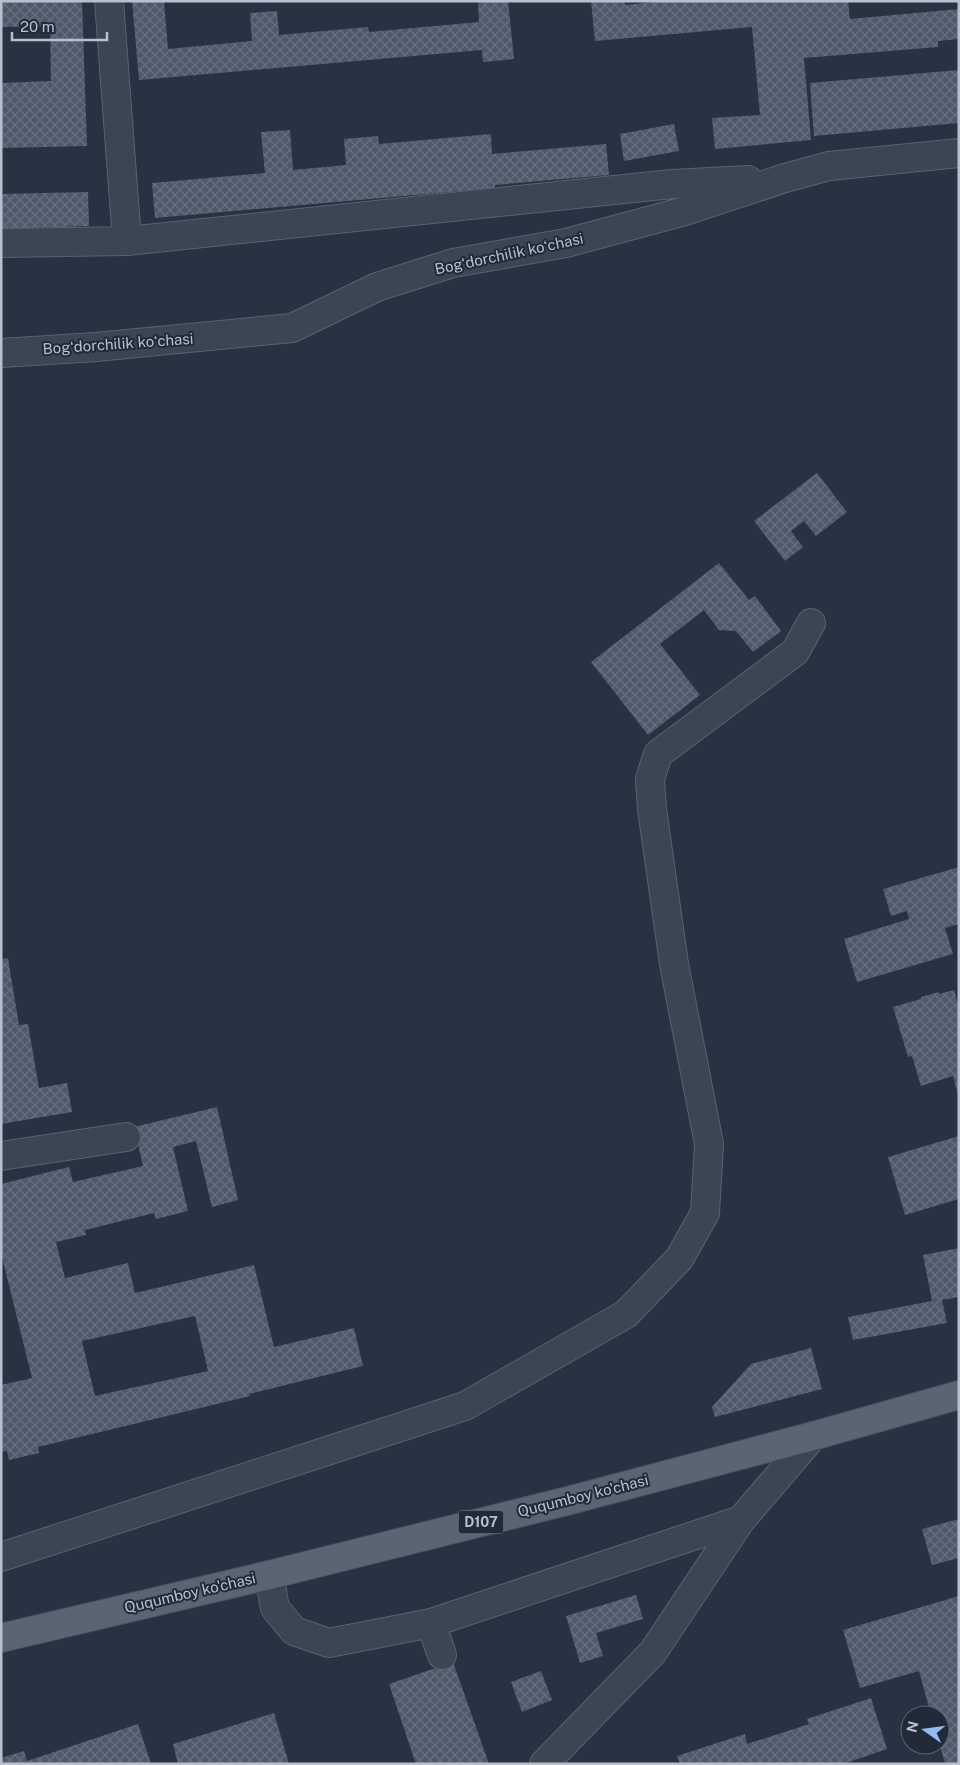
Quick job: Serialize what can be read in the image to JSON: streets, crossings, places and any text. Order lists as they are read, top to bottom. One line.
{"streets":{"main road":["Ququmboy ko'chasi","D107"],"street":["Bogʻdorchilik koʻchasi"]},"scale_bar":"20 m","north":"left"}
